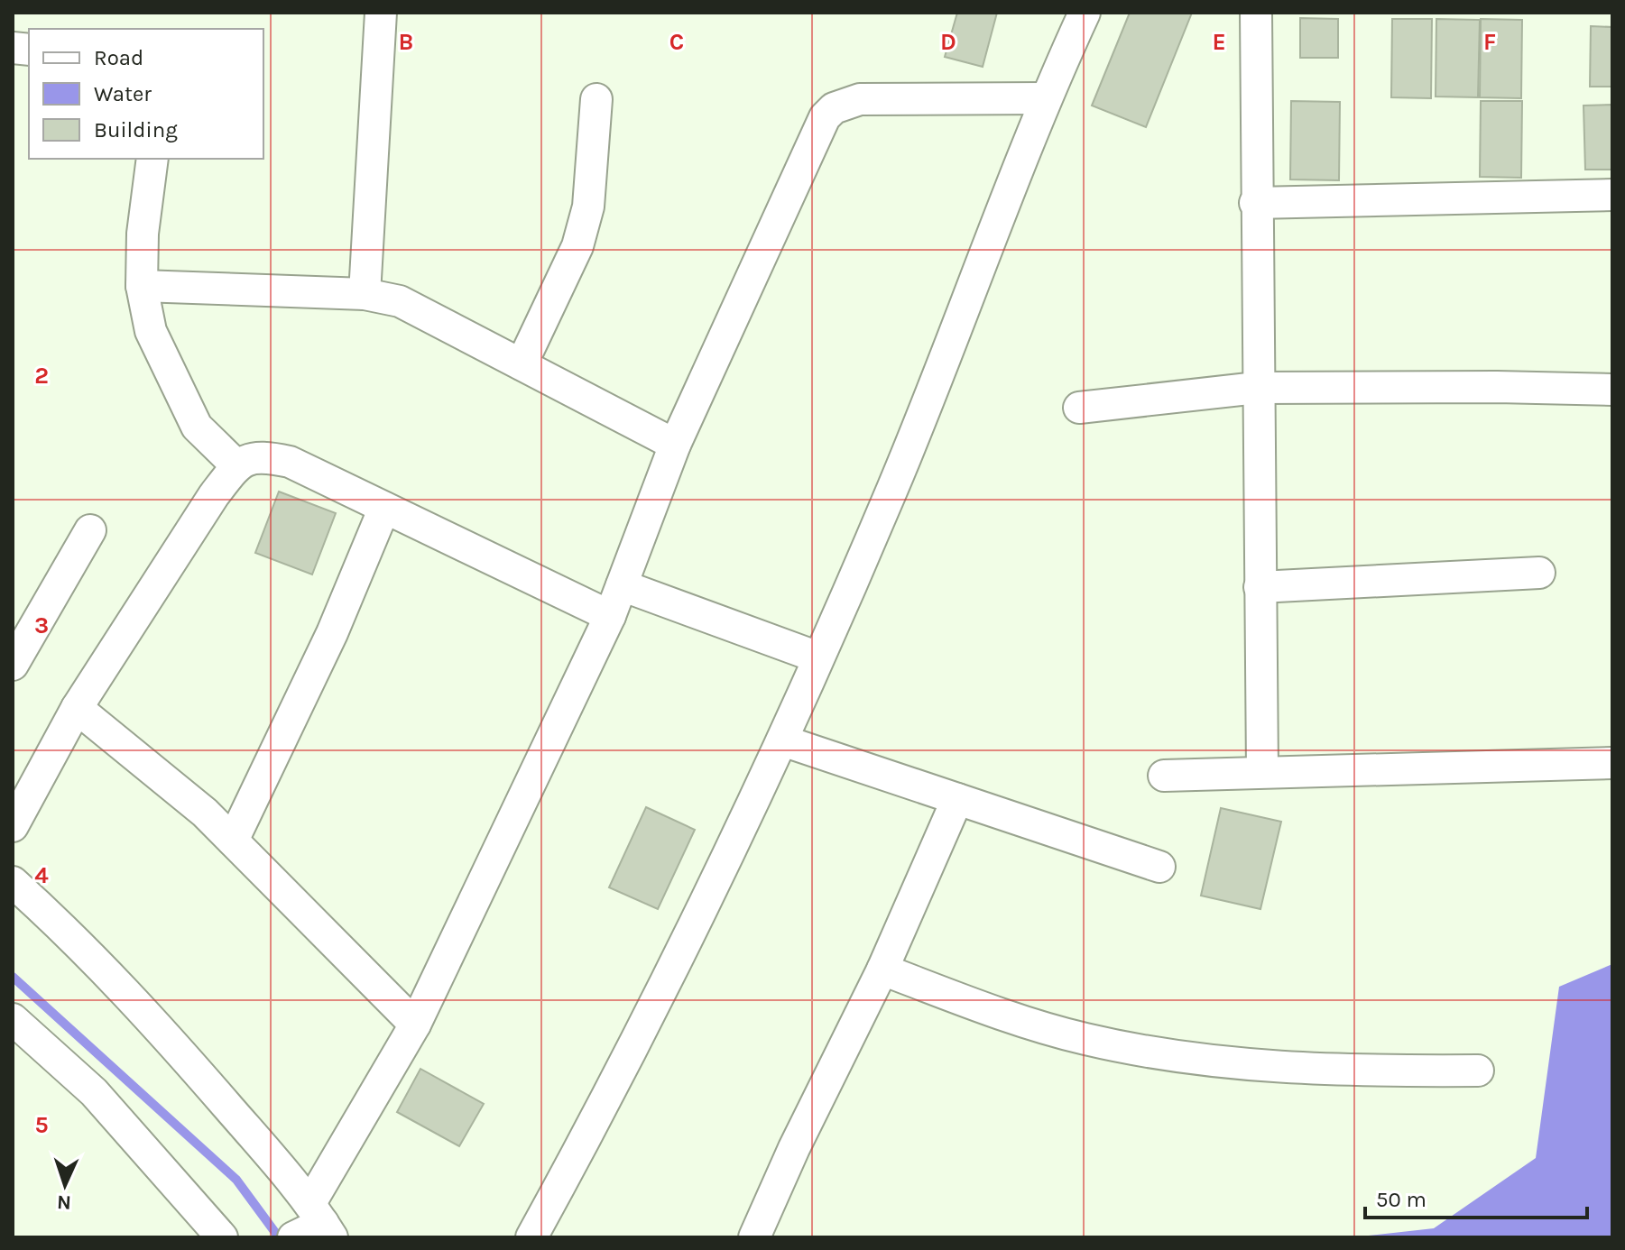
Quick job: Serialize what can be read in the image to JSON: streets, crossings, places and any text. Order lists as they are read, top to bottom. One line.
{"legend":["Road","Water","Building"],"scale_bar":"50 m","north":"bottom","grid":{"columns":["B","C","D","E","F"],"rows":["2","3","4","5"]}}
